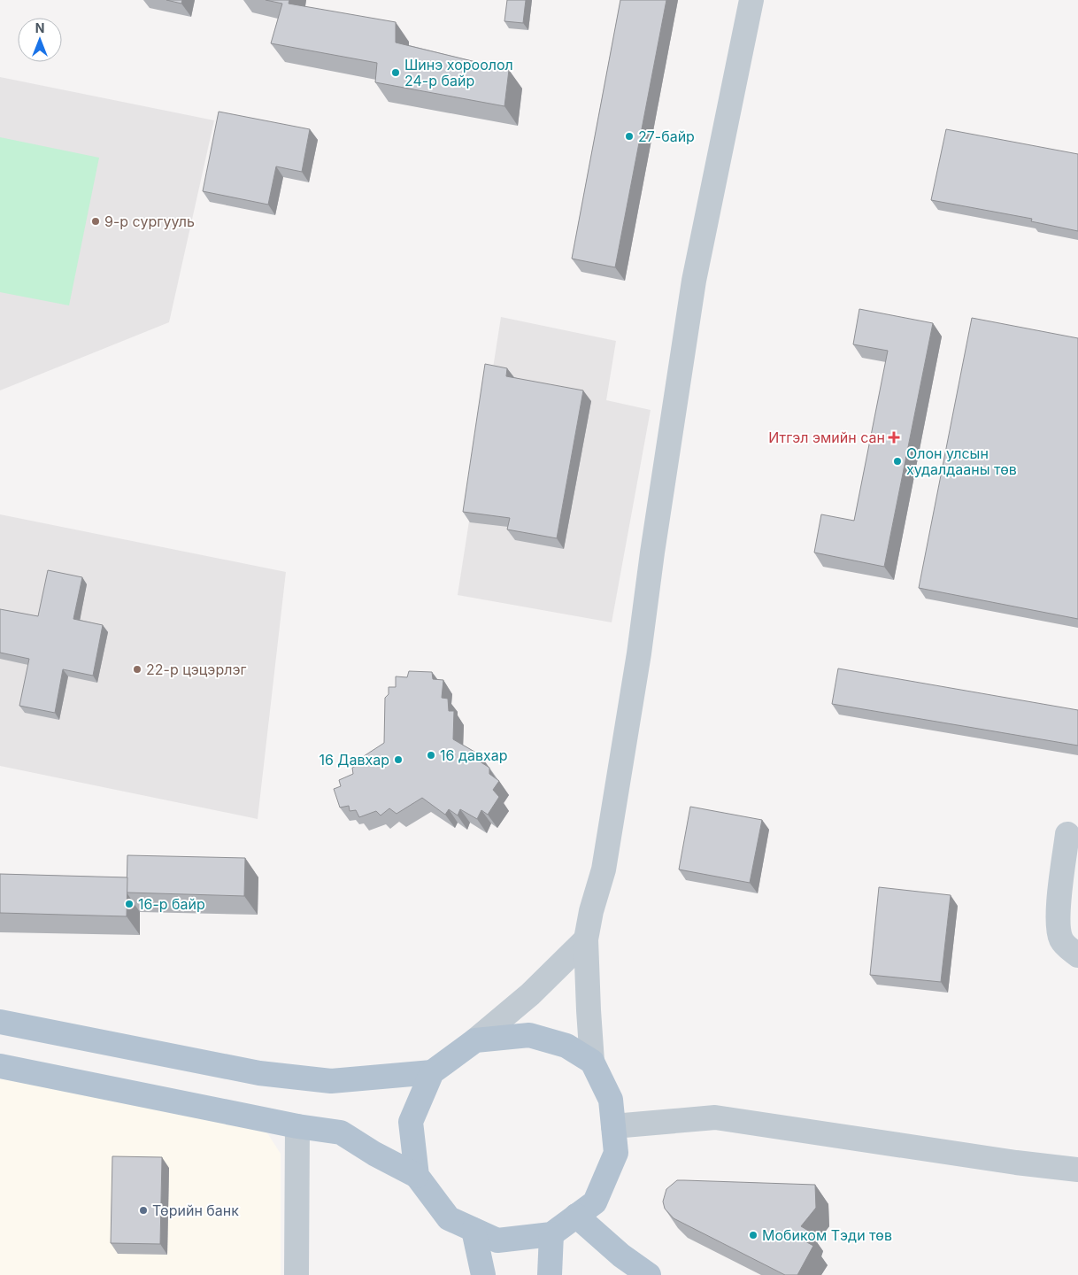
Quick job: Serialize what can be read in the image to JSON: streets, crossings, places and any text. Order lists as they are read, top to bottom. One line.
{"places":{"other":["Шинэ хороолол 24-р байр","27-байр","9-р сургууль","Олон улсын худалдааны төв","22-р цэцэрлэг","16 давхар","16 Давхар","16-р байр","Төрийн банк","Мобиком Тэди төв"],"health":["Итгэл эмийн сан"]},"north":"top"}
